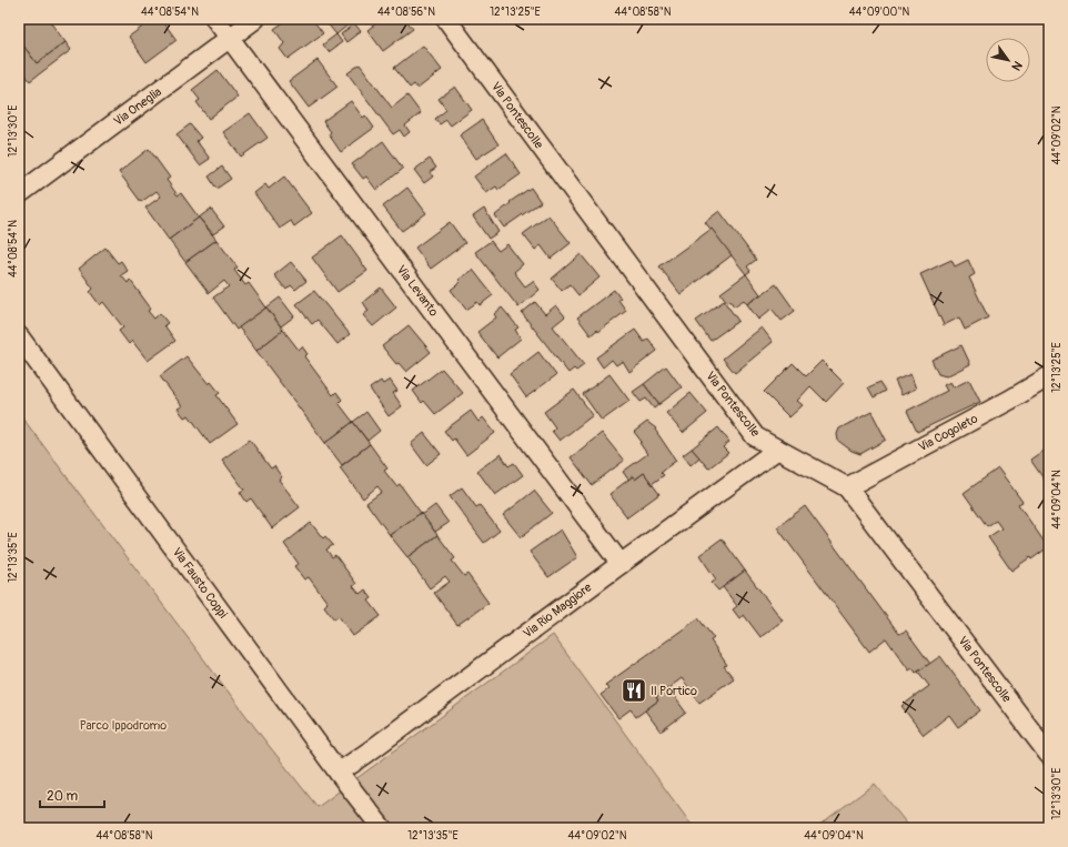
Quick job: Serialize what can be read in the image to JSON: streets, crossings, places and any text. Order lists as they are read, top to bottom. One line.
{"streets":{"street":["Via Oneglia","Via Pontescolle","Via Levanto","Via Cogoleto","Via Fausto Coppi","Via Rio Maggiore"]},"crossings":[["Via Oneglia","Via Levanto"],["Via Pontescolle","Via Cogoleto"],["Via Pontescolle","Via Rio Maggiore"],["Via Levanto","Via Rio Maggiore"],["Via Fausto Coppi","Via Rio Maggiore"]],"parks":["Parco Ippodromo"],"places":{"restaurant":["Il Portico"]},"scale_bar":"20 m","north":"bottom right","coordinates":["44°08'54\"N","44°08'56\"N","12°13'25\"E","44°08'58\"N","44°09'00\"N","12°13'30\"E","44°09'02\"N","44°09'04\"N","12°13'35\"E"]}
